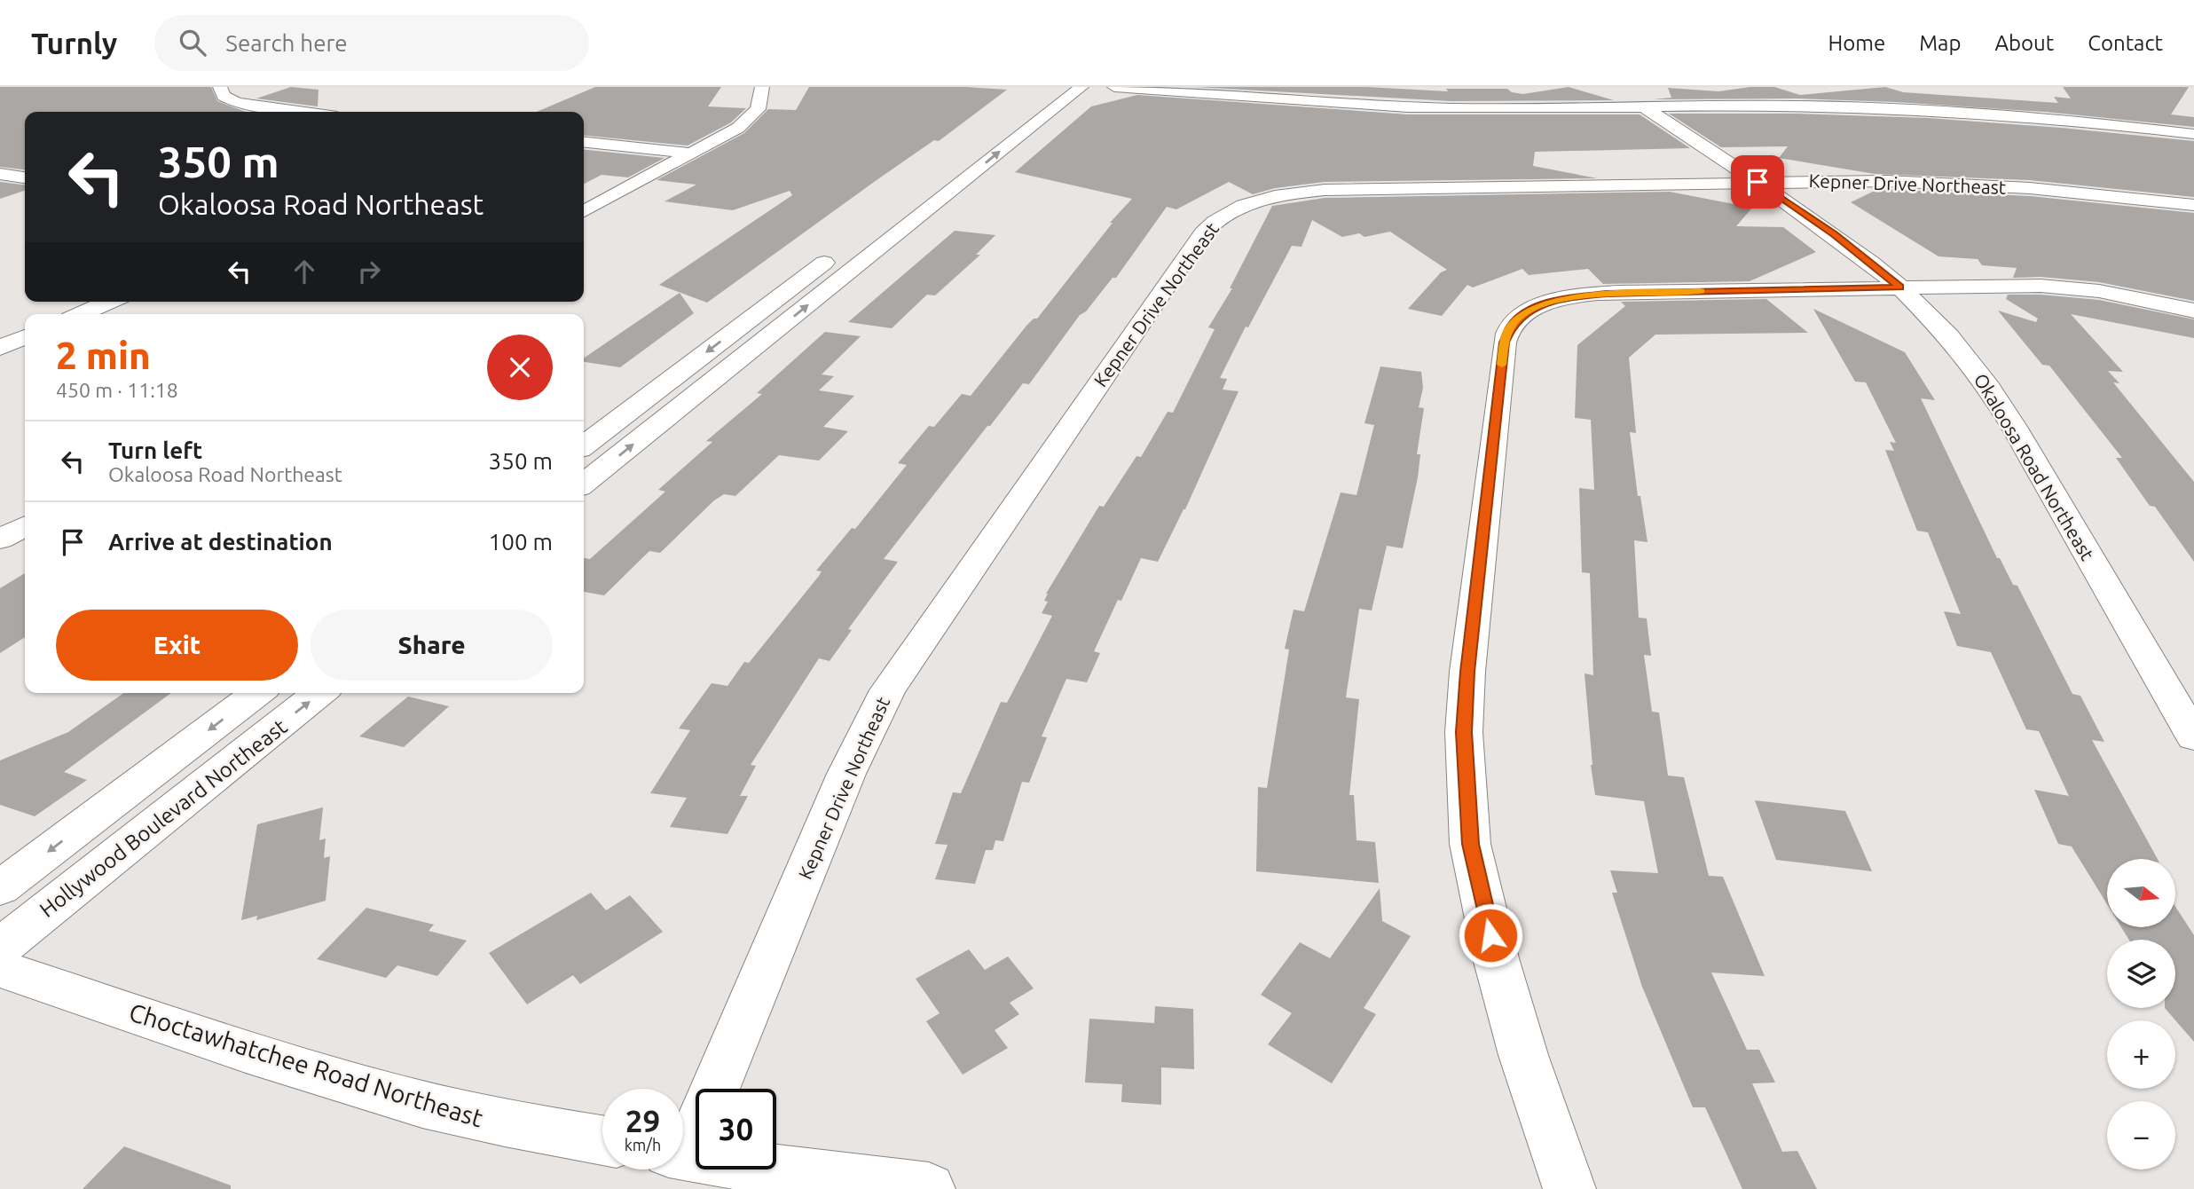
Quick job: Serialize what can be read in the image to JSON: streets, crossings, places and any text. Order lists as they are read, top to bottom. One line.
{"streets":{"street":["Kepner Drive Northeast","Okaloosa Road Northeast","Hollywood Boulevard Northeast","Choctawhatchee Road Northeast"]},"crossings":[["Kepner Drive Northeast","Okaloosa Road Northeast"]],"north":"right","page":{"header":"Turnly","search":"Search here","nav":["Home","Map","About","Contact"],"turn":["350 m","Okaloosa Road Northeast"],"heading":["2 min","450 m · 11:18"],"list":[{"name":"Turn left","note":"Okaloosa Road Northeast","value":"350 m"},{"name":"Arrive at destination","value":"100 m"}],"buttons":["Exit","Share"],"map_buttons":["+","−"],"speed":"29 km/h","limit":"30"}}
